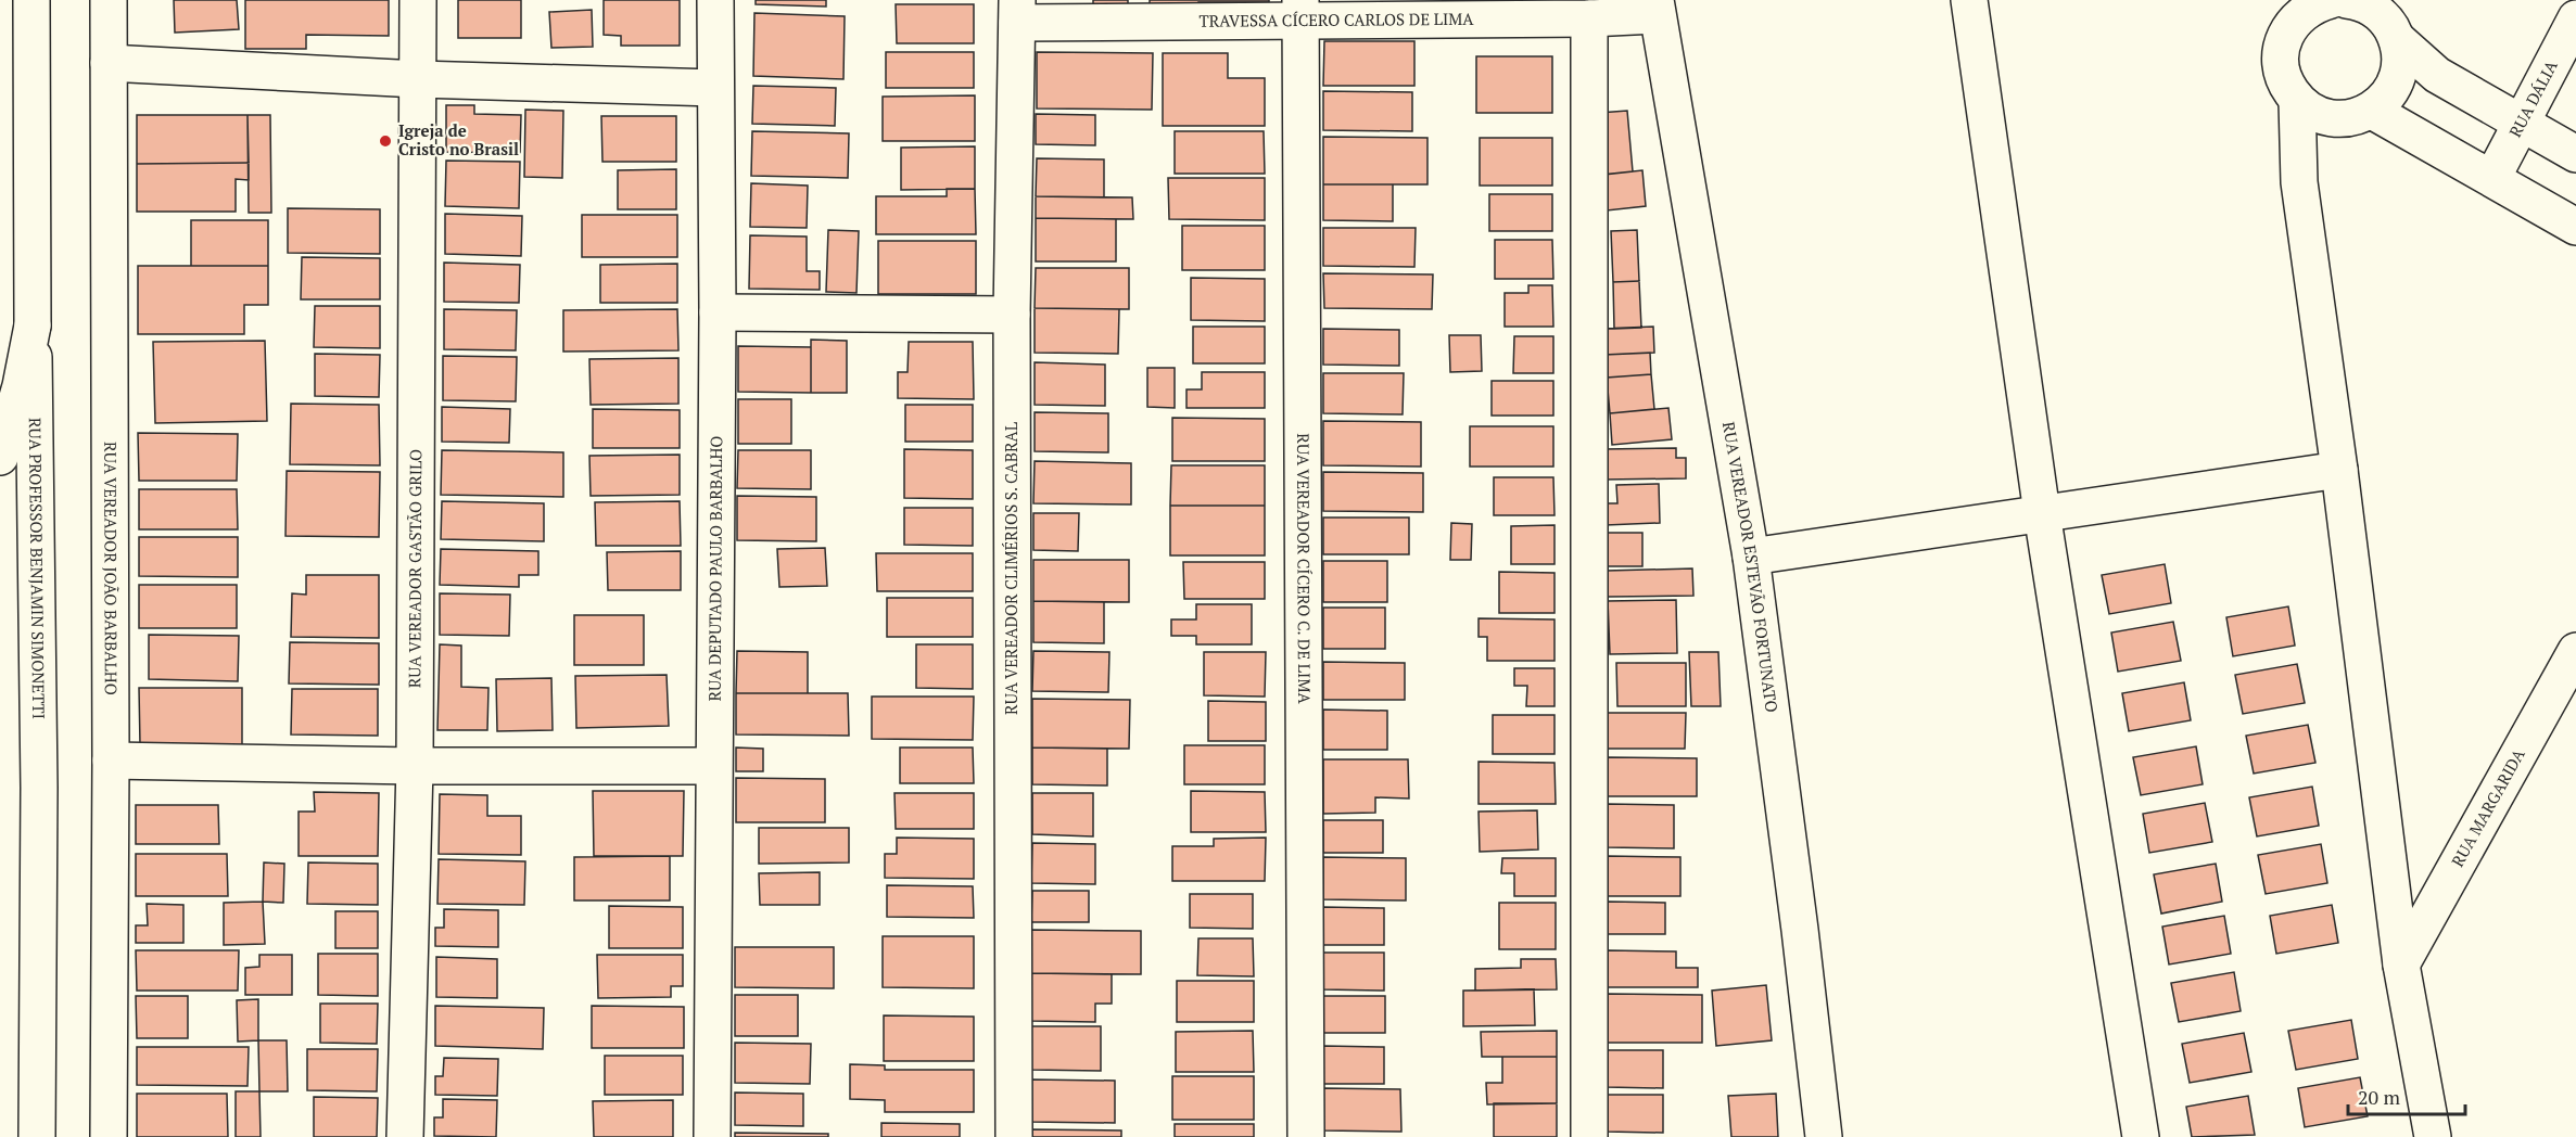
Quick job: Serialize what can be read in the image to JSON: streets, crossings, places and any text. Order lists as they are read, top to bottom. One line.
{"streets":{"main road":["TRAVESSA CÍCERO CARLOS DE LIMA","RUA DÁLIA","RUA VEREADOR ESTEVÃO FORTUNATO","RUA PROFESSOR BENJAMIN SIMONETTI","RUA VEREADOR JOÃO BARBALHO","RUA VEREADOR GASTÃO GRILO","RUA DEPUTADO PAULO BARBALHO","RUA VEREADOR CLIMÉRIOS S. CABRAL","RUA VEREADOR CÍCERO C. DE LIMA","RUA MARGARIDA"]},"crossings":[["TRAVESSA CÍCERO CARLOS DE LIMA","RUA VEREADOR ESTEVÃO FORTUNATO"],["TRAVESSA CÍCERO CARLOS DE LIMA","RUA VEREADOR CLIMÉRIOS S. CABRAL"],["TRAVESSA CÍCERO CARLOS DE LIMA","RUA VEREADOR CÍCERO C. DE LIMA"]],"places":["Igreja de Cristo no Brasil"],"scale_bar":"20 m"}
